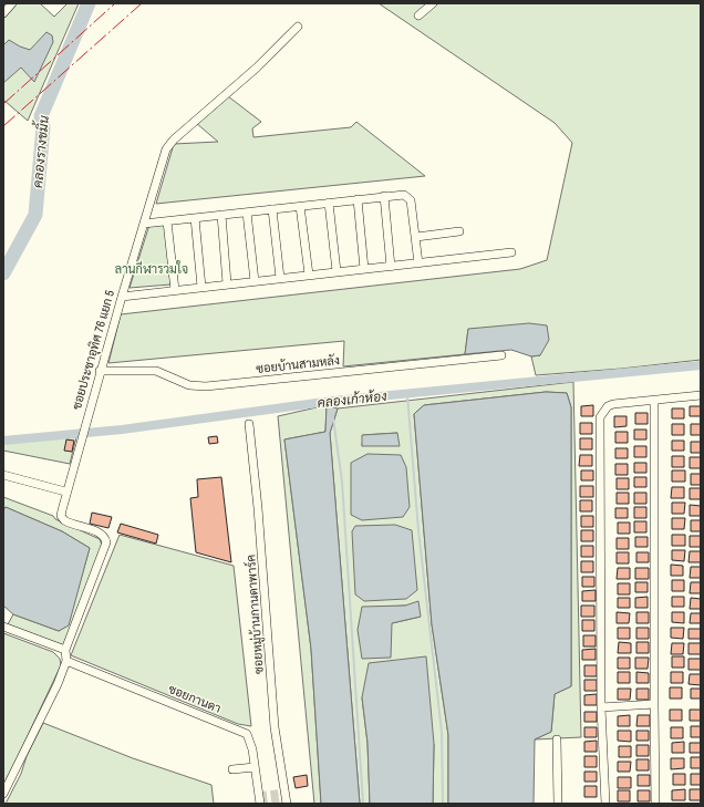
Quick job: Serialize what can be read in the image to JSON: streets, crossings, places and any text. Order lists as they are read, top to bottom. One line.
{"streets":{"street":["ซอยประชาอุทิศ 76 แยก 5","ซอยบ้านสามหลัง","ซอยหมู่บ้านกานดาพาร์ค","ซอยกานดา"]},"crossings":[["ซอยประชาอุทิศ 76 แยก 5","ซอยบ้านสามหลัง"]],"water":["คลองรางขมิ้น","คลองเก้าห้อง"],"parks":["ลานกีฬารวมใจ"]}
